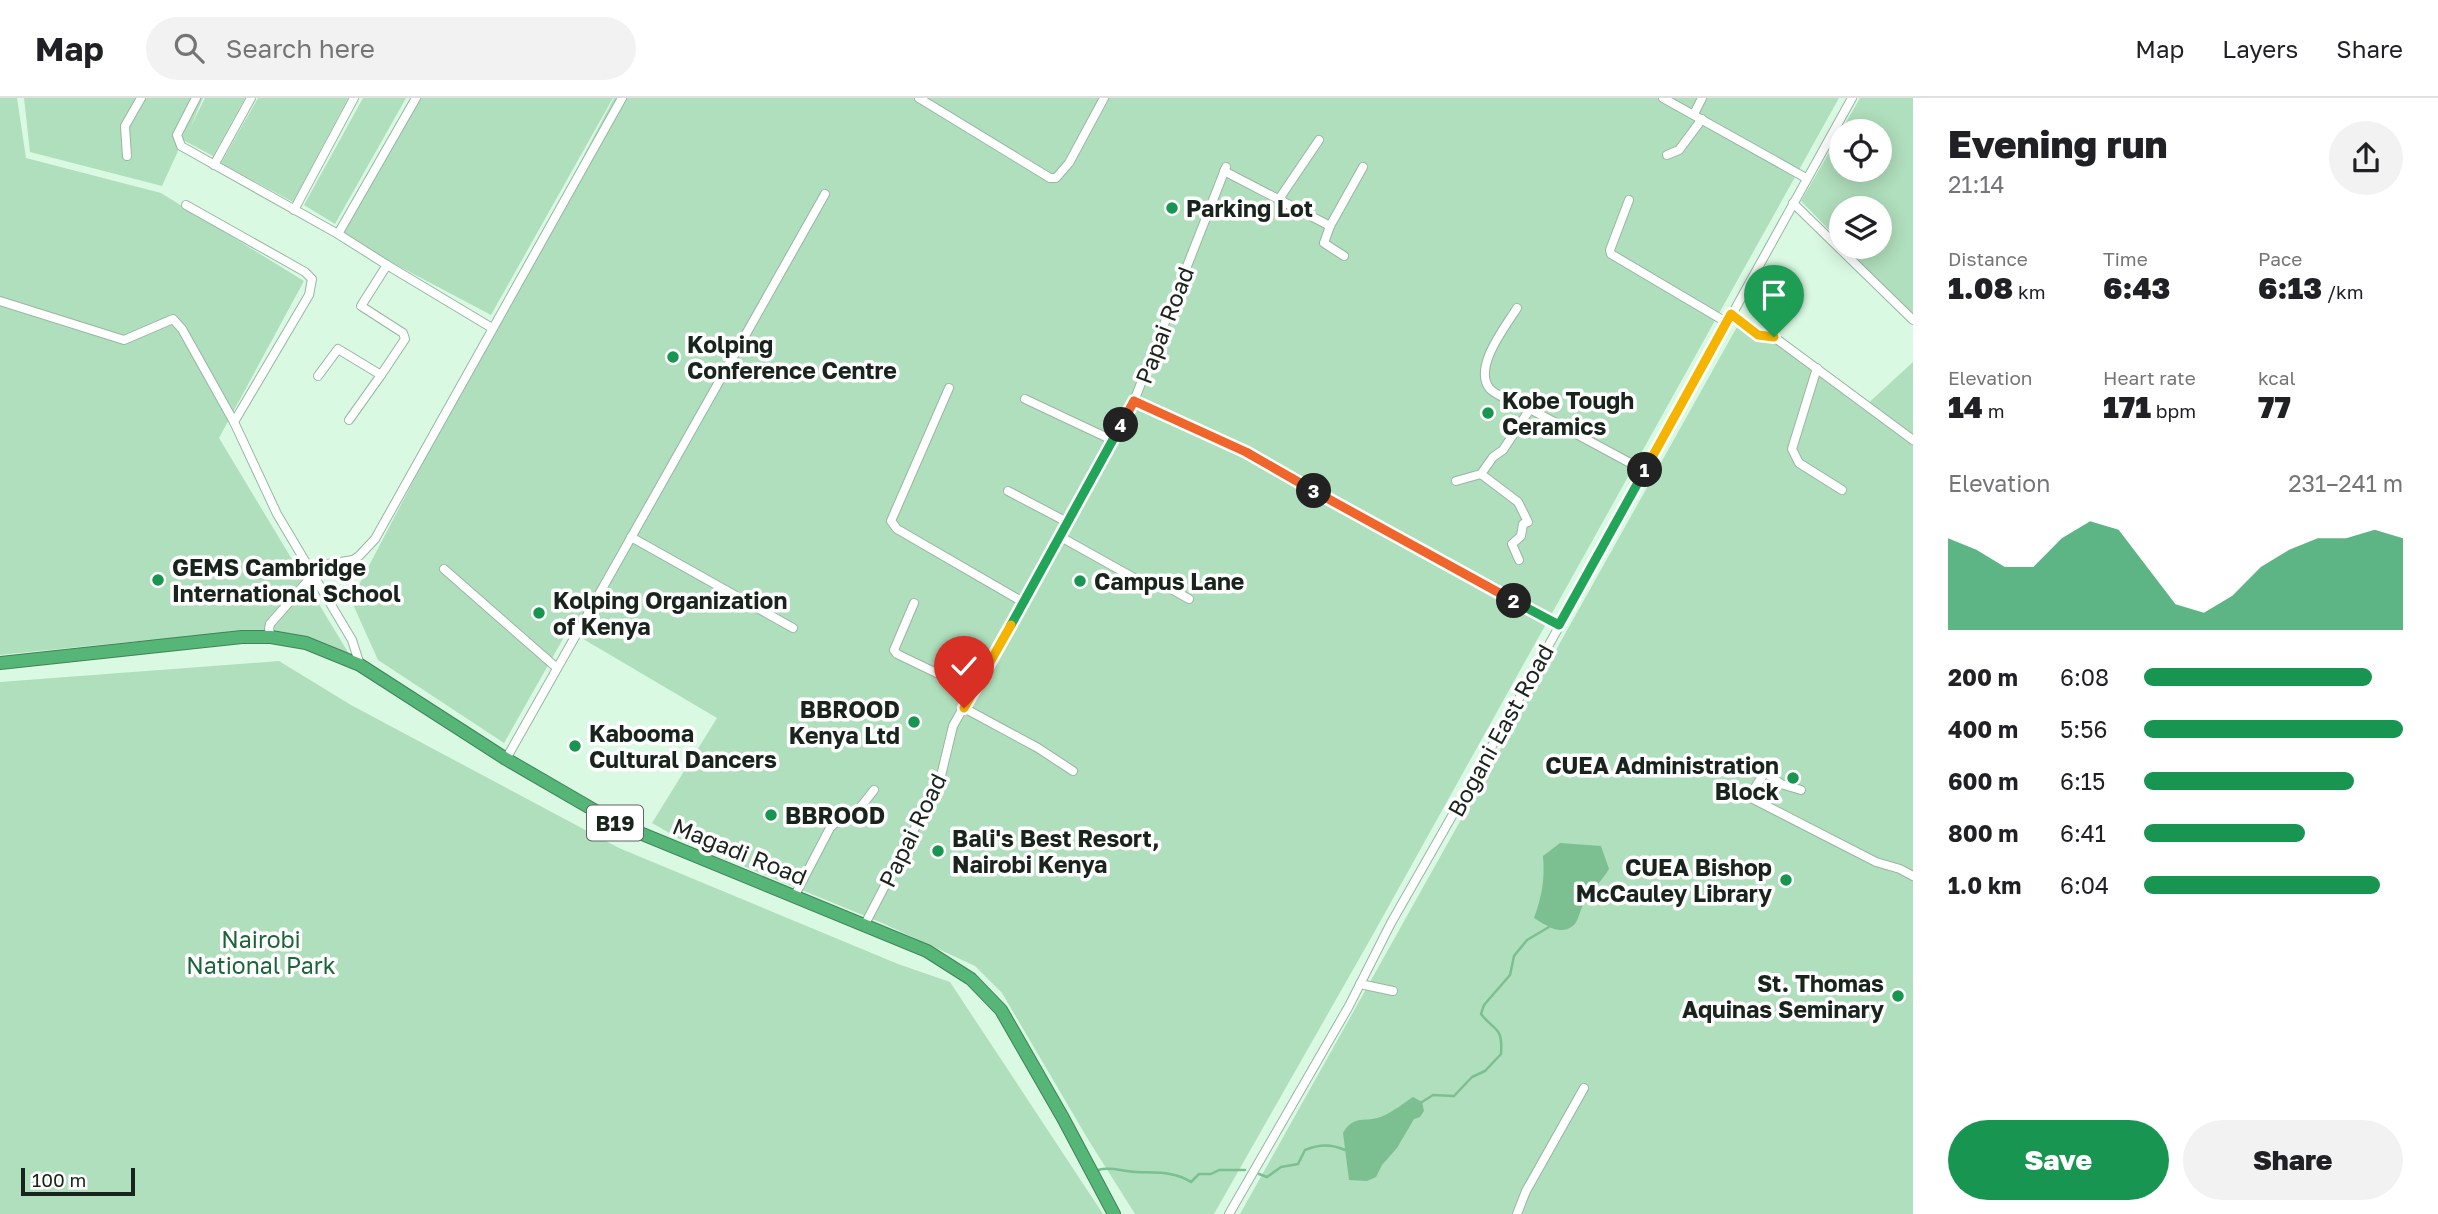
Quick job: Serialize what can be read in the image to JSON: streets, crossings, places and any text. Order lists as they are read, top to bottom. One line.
{"streets":{"highway":["B19","Magadi Road"],"street":["Papai Road","Bogani East Road"]},"crossings":[["Papai Road","Magadi Road"]],"parks":["Nairobi National Park"],"places":["Parking Lot","Kolping Conference Centre","Kobe Tough Ceramics","GEMS Cambridge International School","Campus Lane","Kolping Organization of Kenya","BBROOD Kenya Ltd","Kabooma Cultural Dancers","CUEA Administration Block","BBROOD","Bali's Best Resort, Nairobi Kenya","CUEA Bishop McCauley Library","St. Thomas Aquinas Seminary"],"scale_bar":"100 m","page":{"header":"Map","search":"Search here","nav":["Map","Layers","Share"],"heading":["Evening run","21:14"],"stats":[["Distance","1.08 km"],["Time","6:43"],["Pace","6:13 /km"],["Elevation","14 m"],["Heart rate","171 bpm"],["kcal","77"]],"pins":["4","1","3","2"],"chart":["Elevation","231–241 m"],"list":[{"name":"200 m","note":"6:08"},{"name":"400 m","note":"5:56"},{"name":"600 m","note":"6:15"},{"name":"800 m","note":"6:41"},{"name":"1.0 km","note":"6:04"}],"buttons":["Save","Share"],"scale":"100 m"}}
